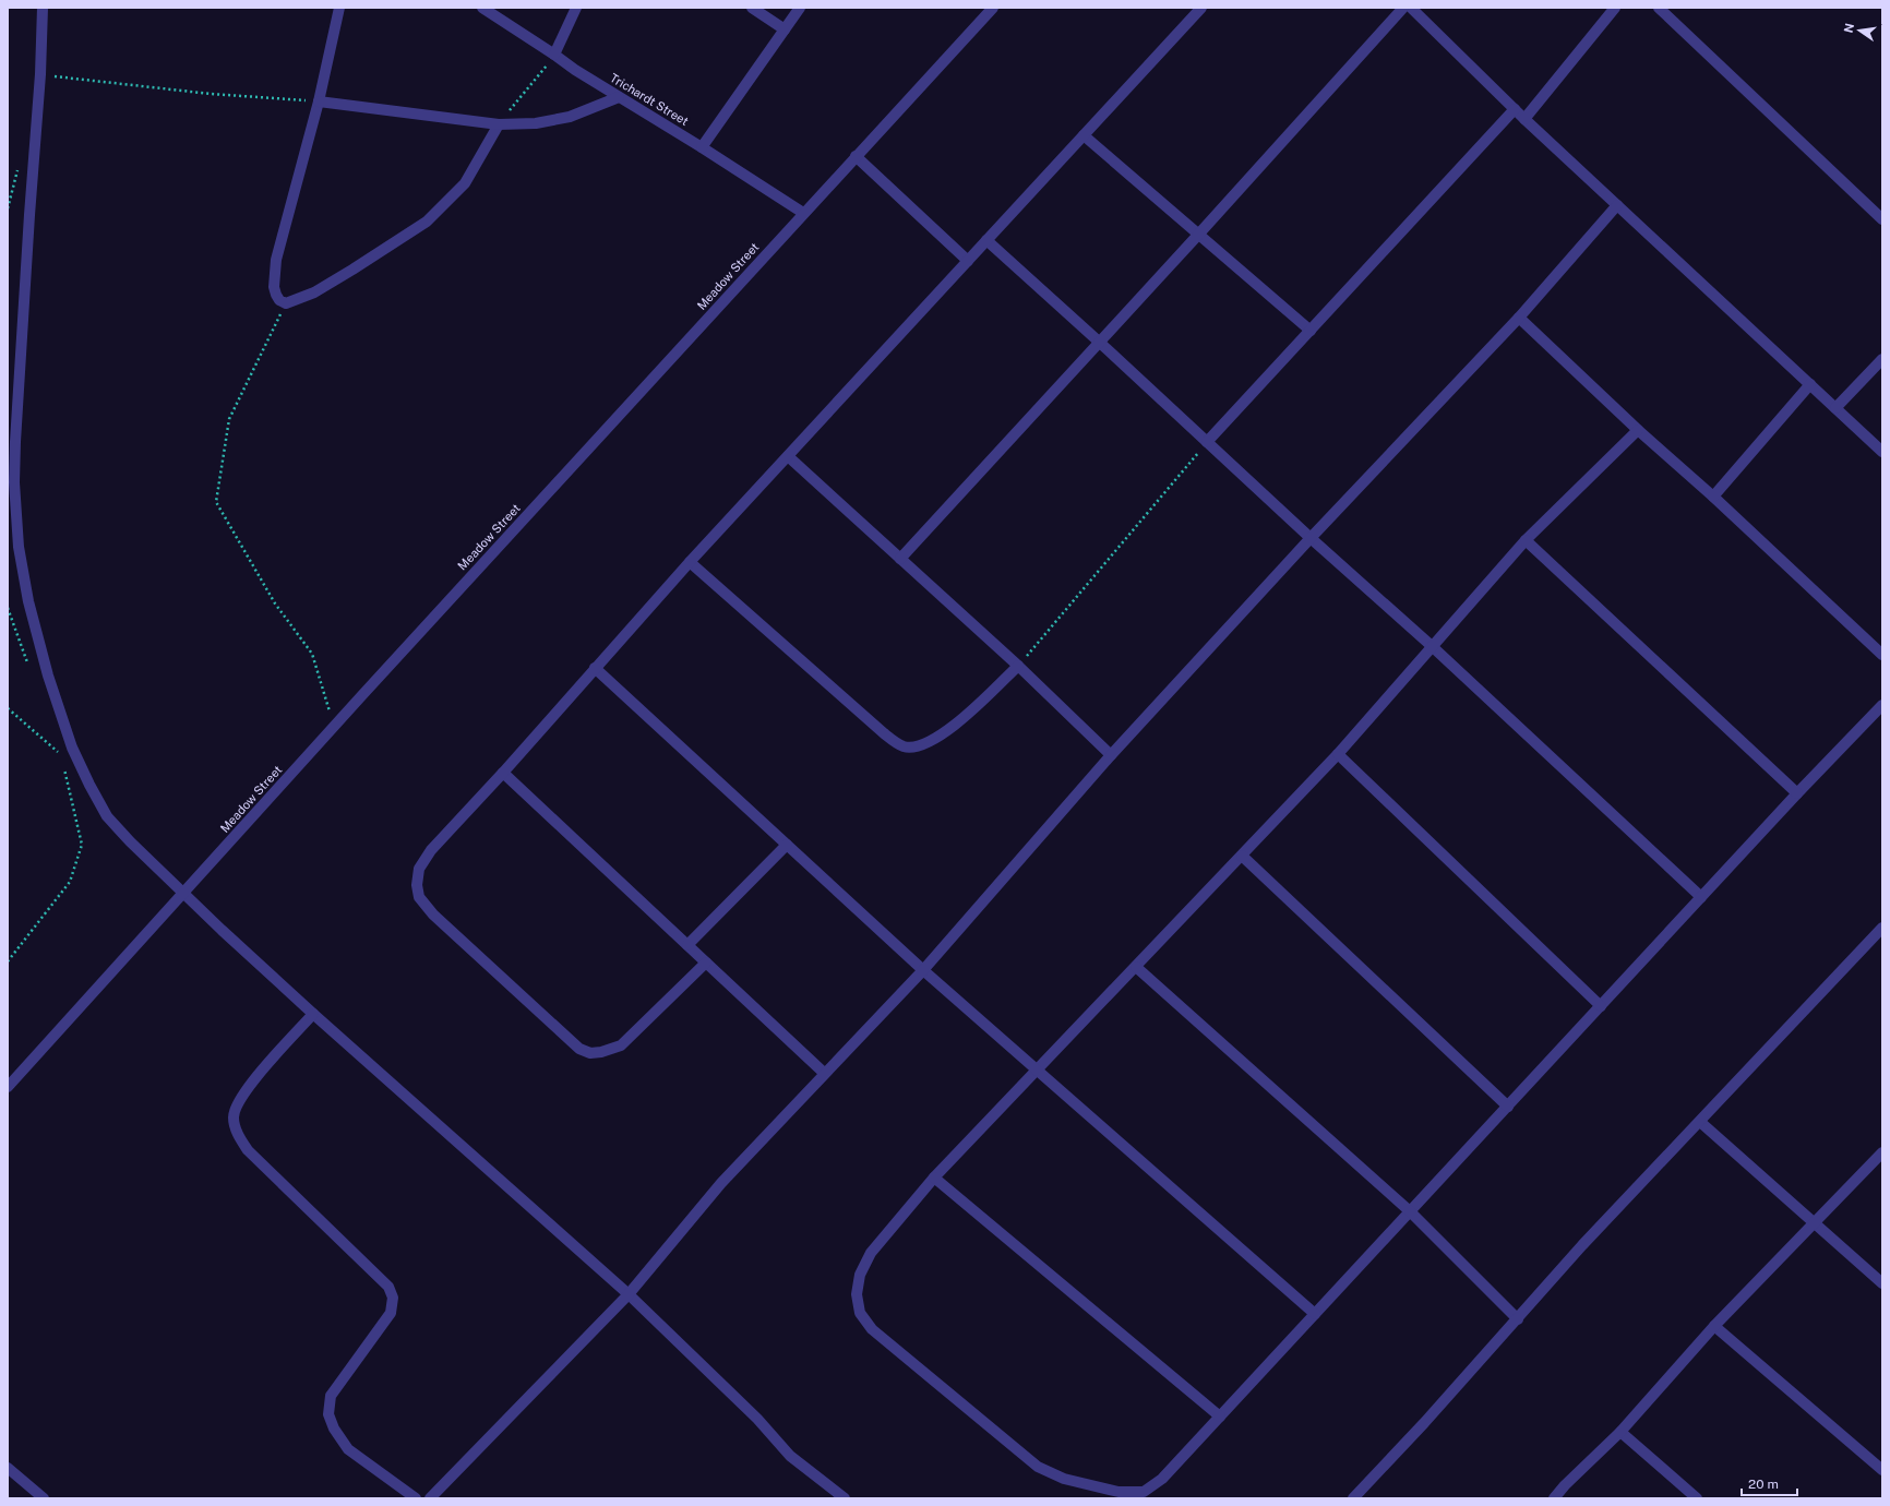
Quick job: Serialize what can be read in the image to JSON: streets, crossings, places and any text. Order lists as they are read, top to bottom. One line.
{"streets":{"street":["Trichardt Street","Meadow Street"]},"crossings":[["Trichardt Street","Meadow Street"]],"scale_bar":"20 m","north":"left"}
